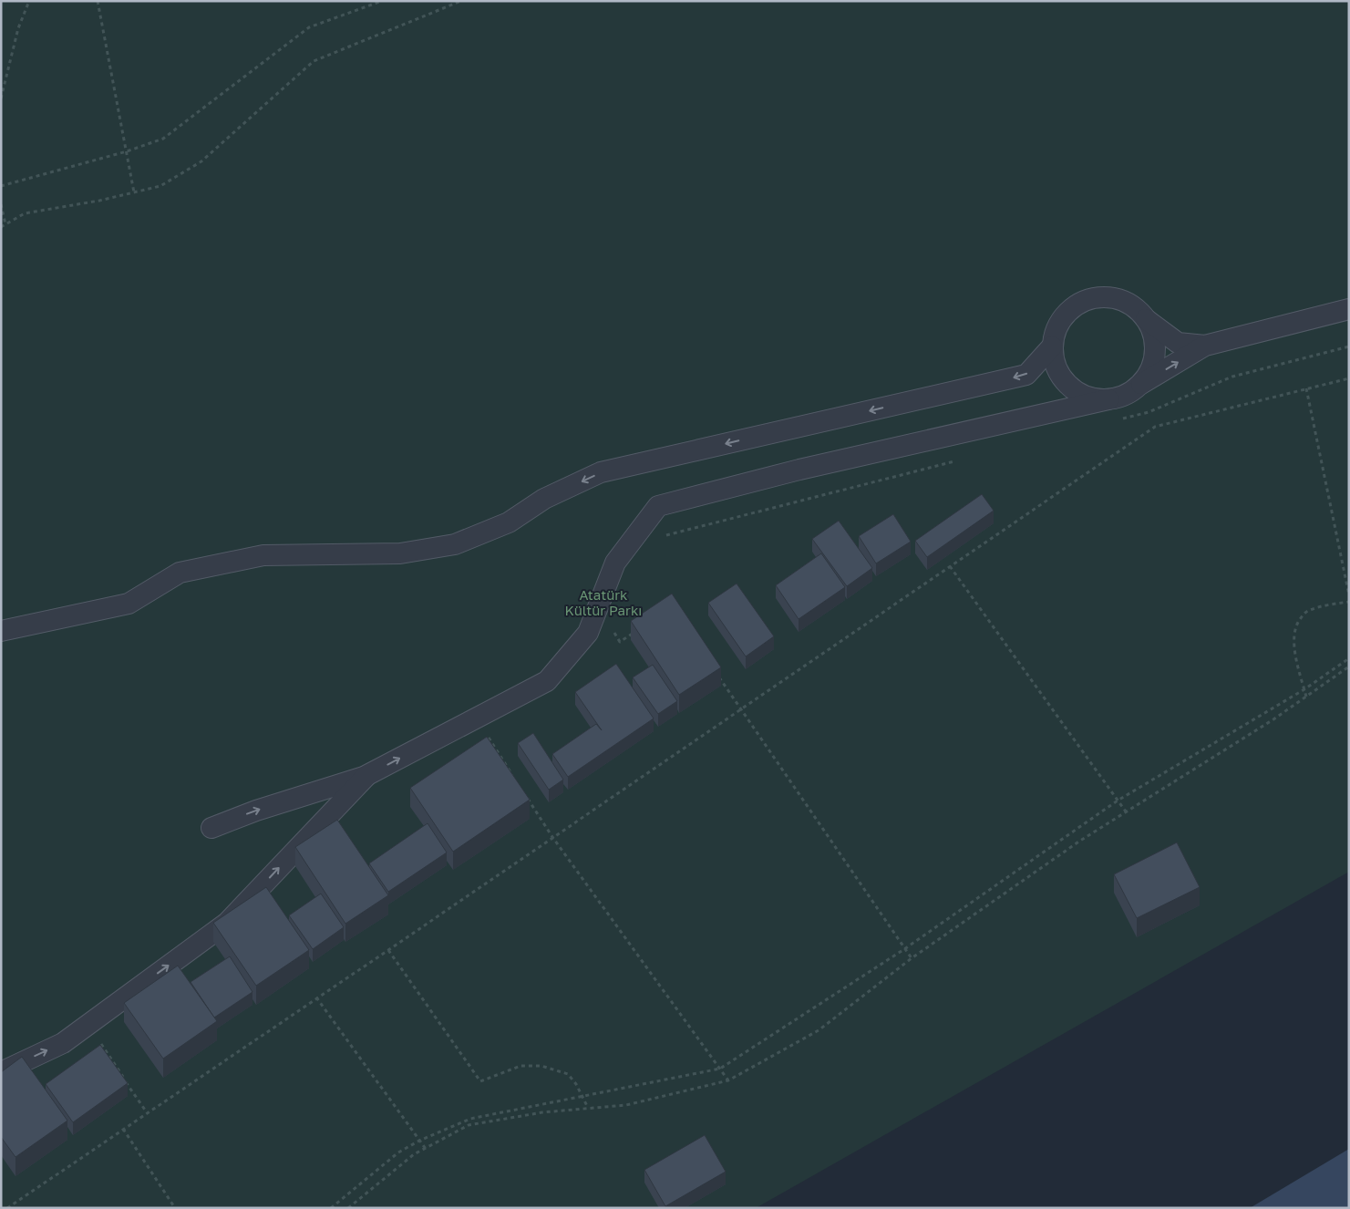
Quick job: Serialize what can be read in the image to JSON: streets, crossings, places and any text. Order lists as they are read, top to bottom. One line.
{"parks":["Atatürk Kültür Parkı"]}
